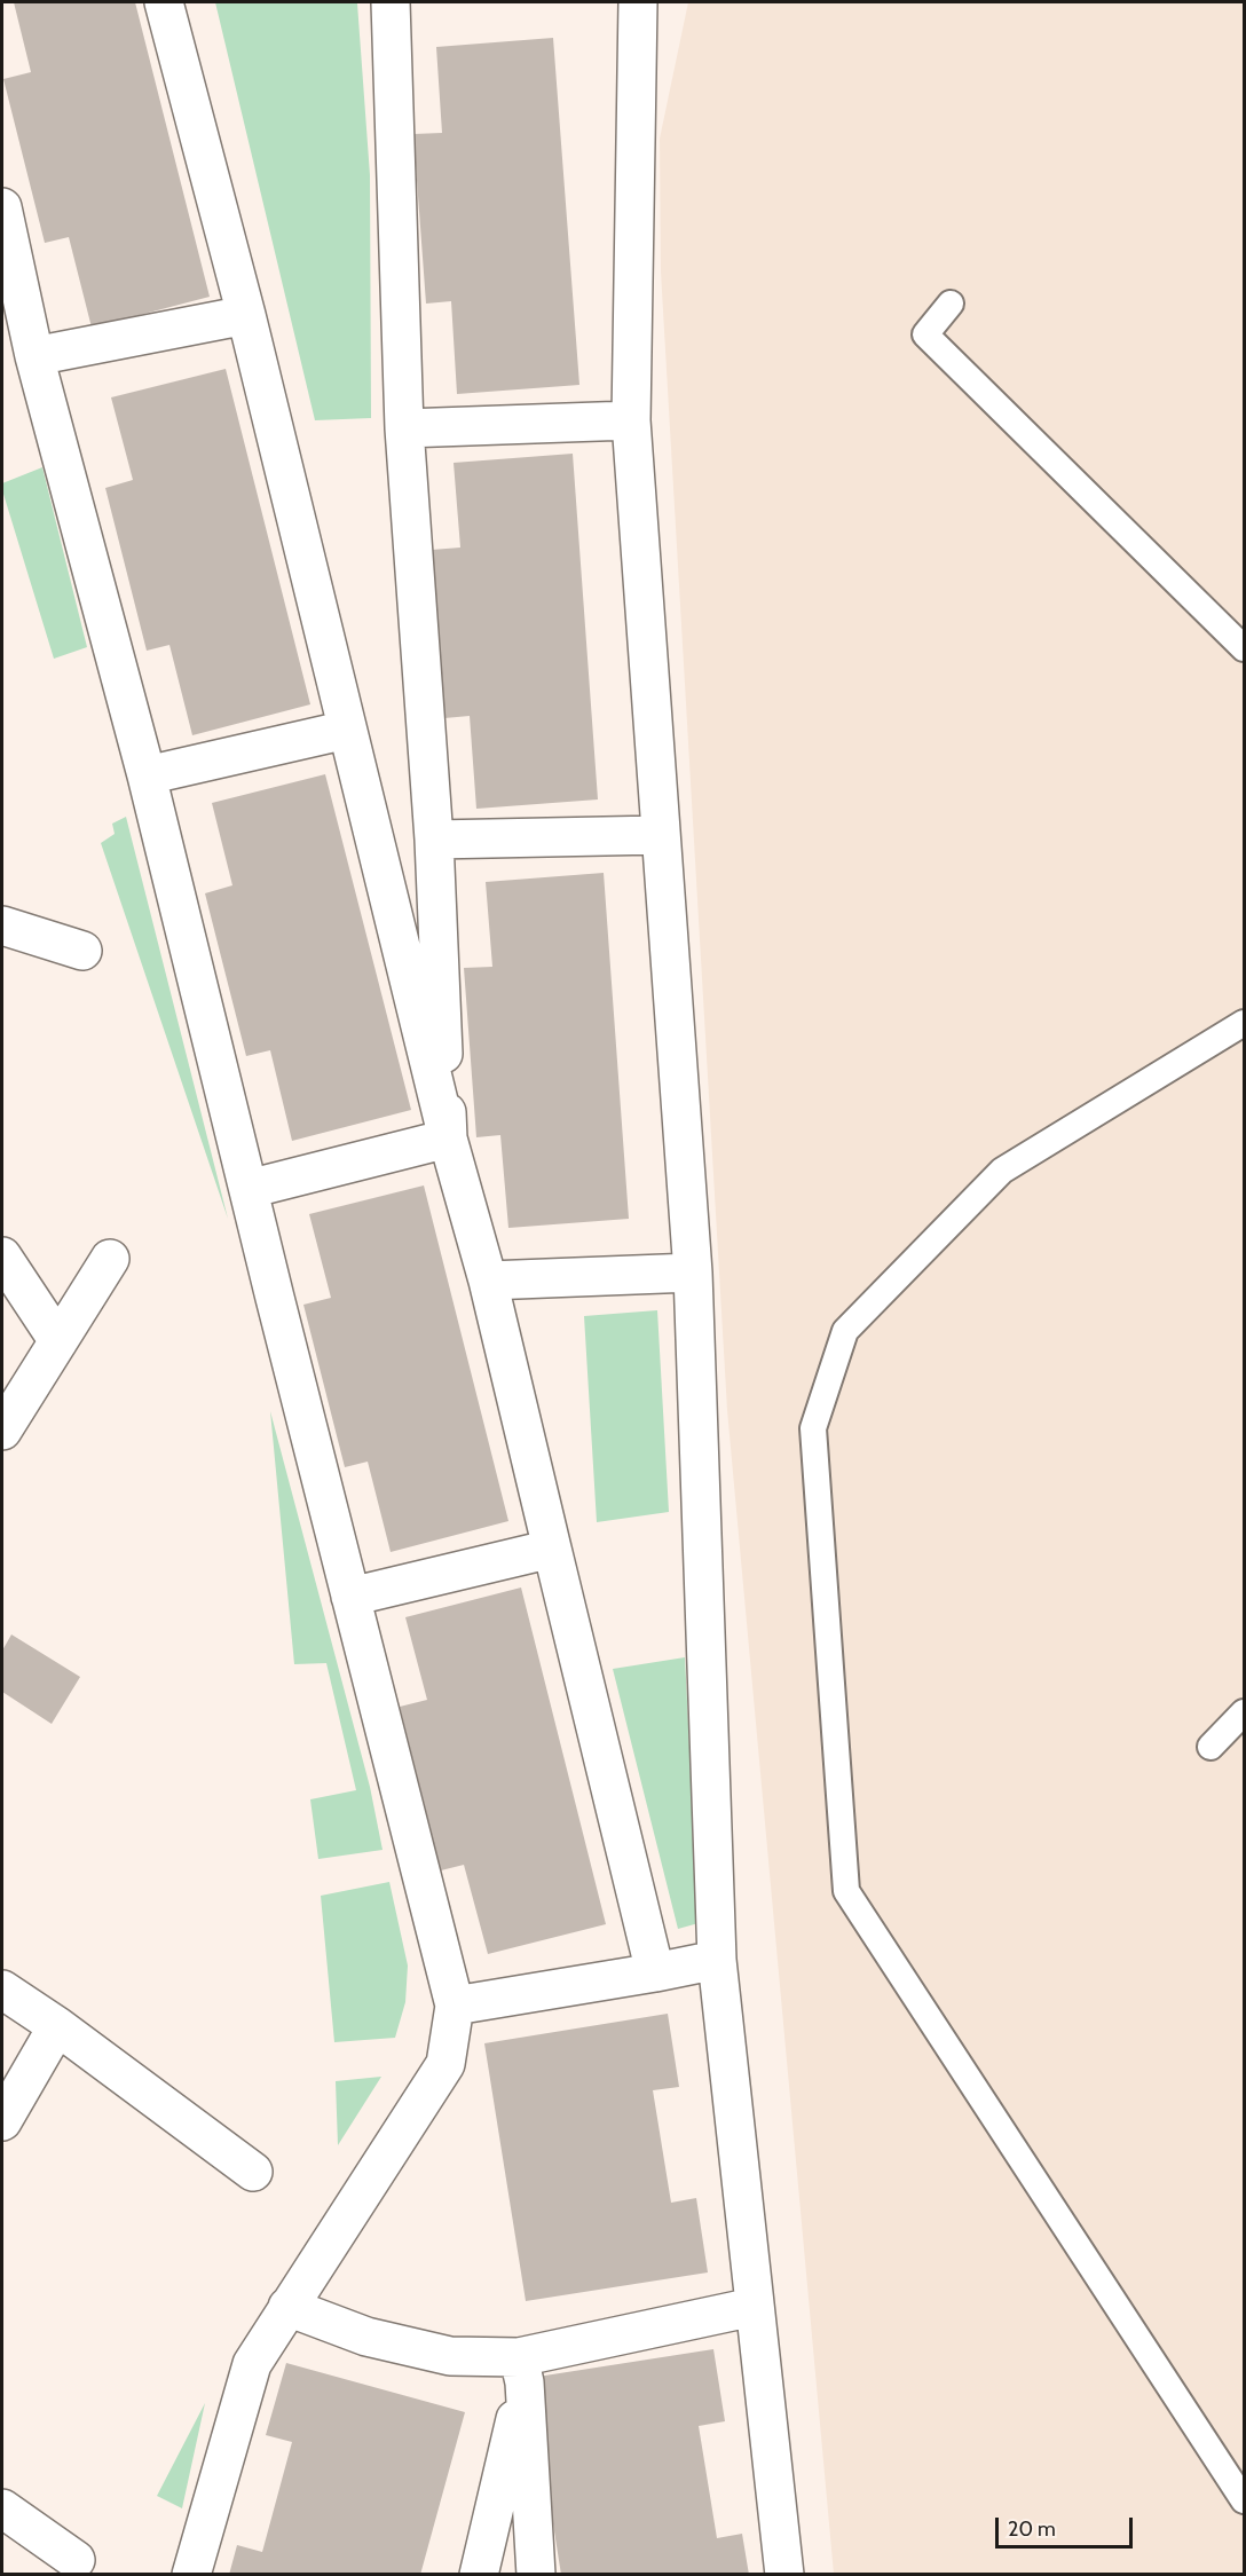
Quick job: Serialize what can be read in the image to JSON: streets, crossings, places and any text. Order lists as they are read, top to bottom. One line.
{"scale_bar":"20 m"}
